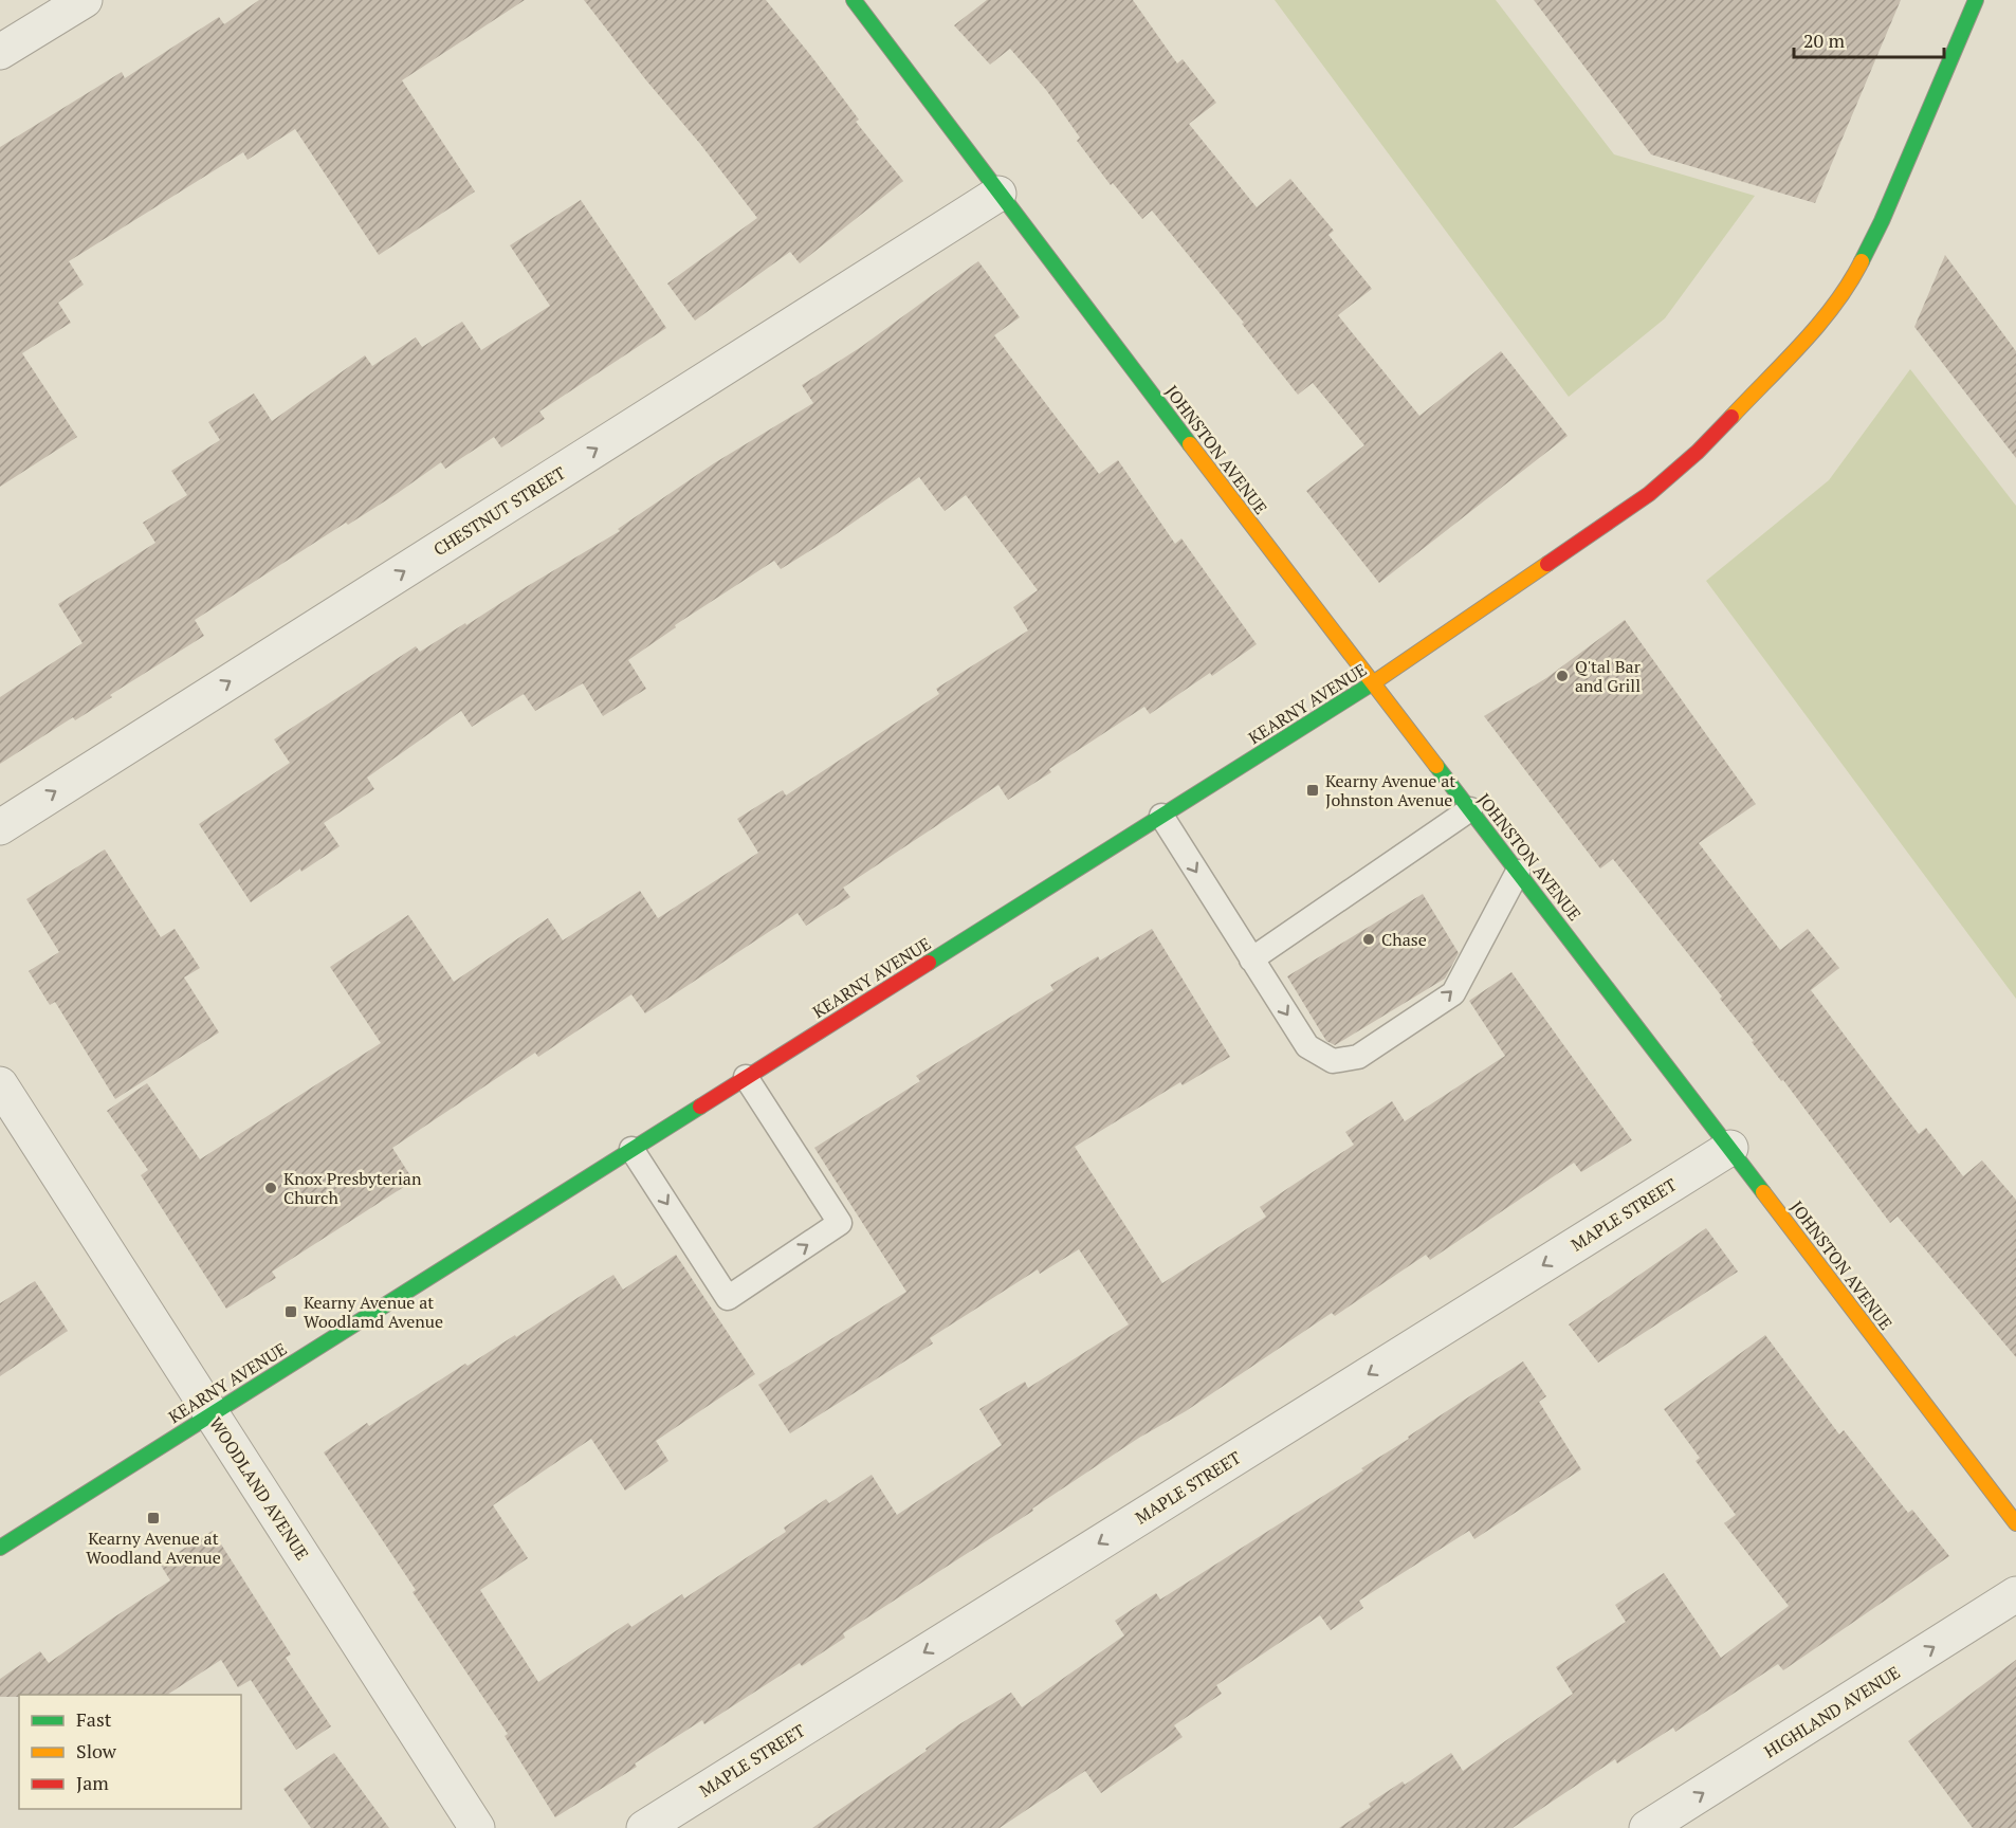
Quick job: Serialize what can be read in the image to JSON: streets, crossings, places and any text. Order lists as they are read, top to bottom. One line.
{"streets":{"main road":["JOHNSTON AVENUE","KEARNY AVENUE"],"street":["CHESTNUT STREET","MAPLE STREET","WOODLAND AVENUE","HIGHLAND AVENUE"]},"crossings":[["JOHNSTON AVENUE","CHESTNUT STREET"],["JOHNSTON AVENUE","KEARNY AVENUE"],["JOHNSTON AVENUE","MAPLE STREET"],["KEARNY AVENUE","WOODLAND AVENUE"]],"one_way":["CHESTNUT STREET","MAPLE STREET","HIGHLAND AVENUE"],"places":{"other":["Q'tal Bar and Grill","Chase","Knox Presbyterian Church"],"transit":["Kearny Avenue at Johnston Avenue","Kearny Avenue at Woodlamd Avenue","Kearny Avenue at Woodland Avenue"]},"legend":["Fast","Slow","Jam"],"scale_bar":"20 m"}
